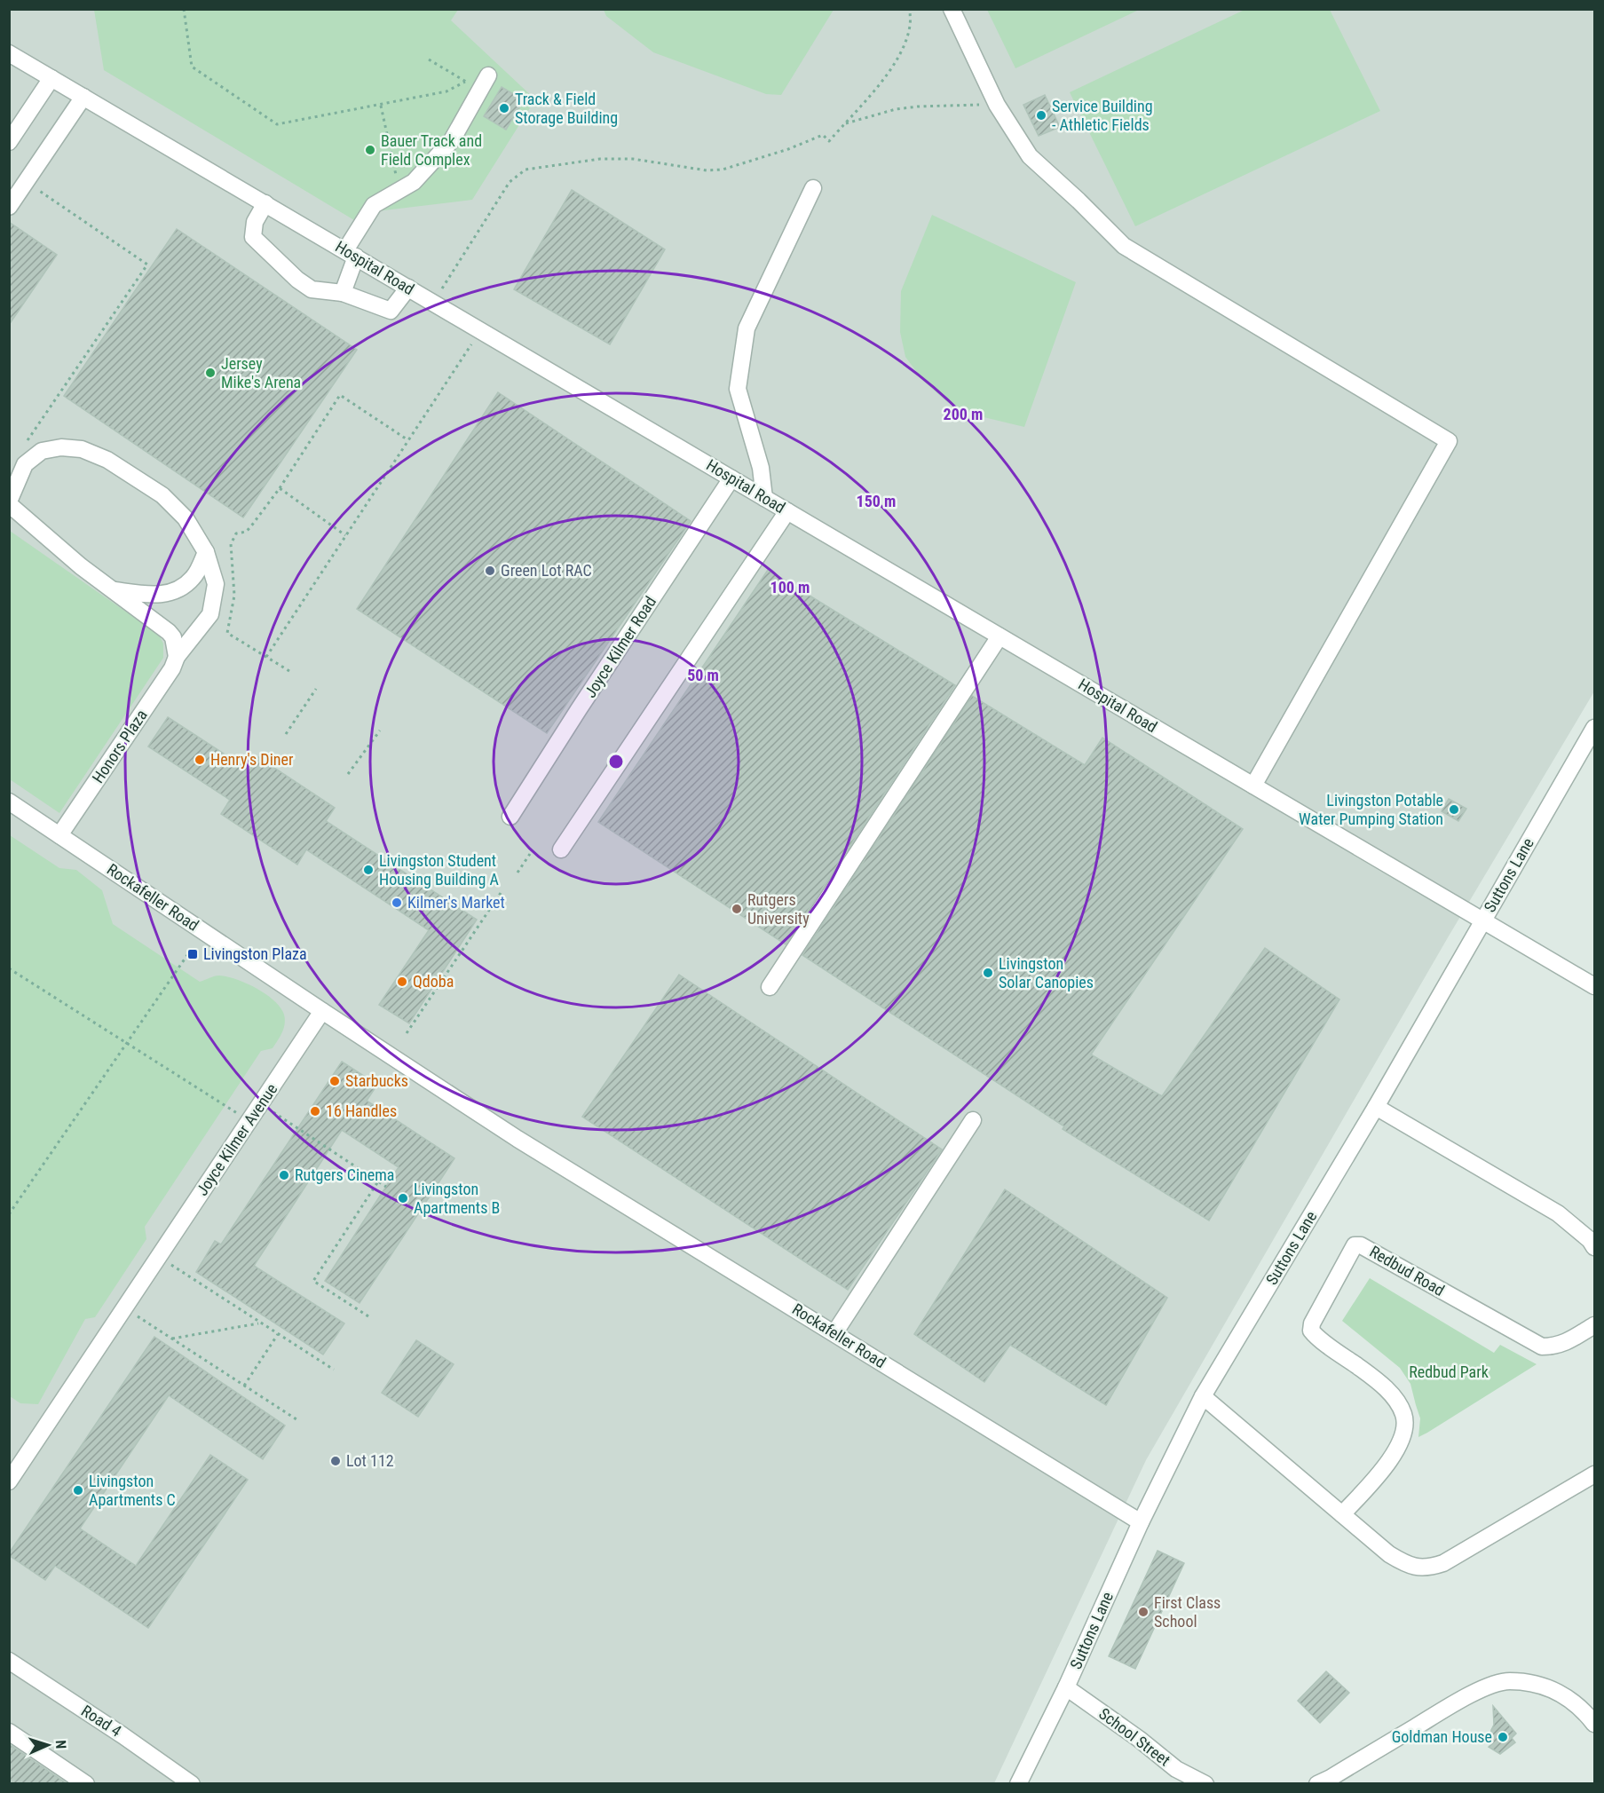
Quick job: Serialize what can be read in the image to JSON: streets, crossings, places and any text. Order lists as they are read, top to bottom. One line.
{"streets":{"street":["Hospital Road","Joyce Kilmer Road","Honors Plaza","Suttons Lane","Rockafeller Road","Joyce Kilmer Avenue","Redbud Road","Road 4","School Street"]},"crossings":[["Hospital Road","Joyce Kilmer Road"],["Hospital Road","Suttons Lane"],["Honors Plaza","Rockafeller Road"],["Suttons Lane","Rockafeller Road"],["Suttons Lane","School Street"],["Rockafeller Road","Joyce Kilmer Avenue"]],"parks":["Redbud Park"],"places":{"other":["Track & Field Storage Building","Service Building - Athletic Fields","Bauer Track and Field Complex","Jersey Mike's Arena","Green Lot RAC","Henry's Diner","Livingston Potable Water Pumping Station","Livingston Student Housing Building A","Kilmer's Market","Rutgers University","Livingston Solar Canopies","Qdoba","Starbucks","16 Handles","Rutgers Cinema","Livingston Apartments B","Lot 112","Livingston Apartments C","First Class School","Goldman House"],"transit":["Livingston Plaza"]},"north":"right","rings":["200 m","150 m","100 m","50 m"]}
